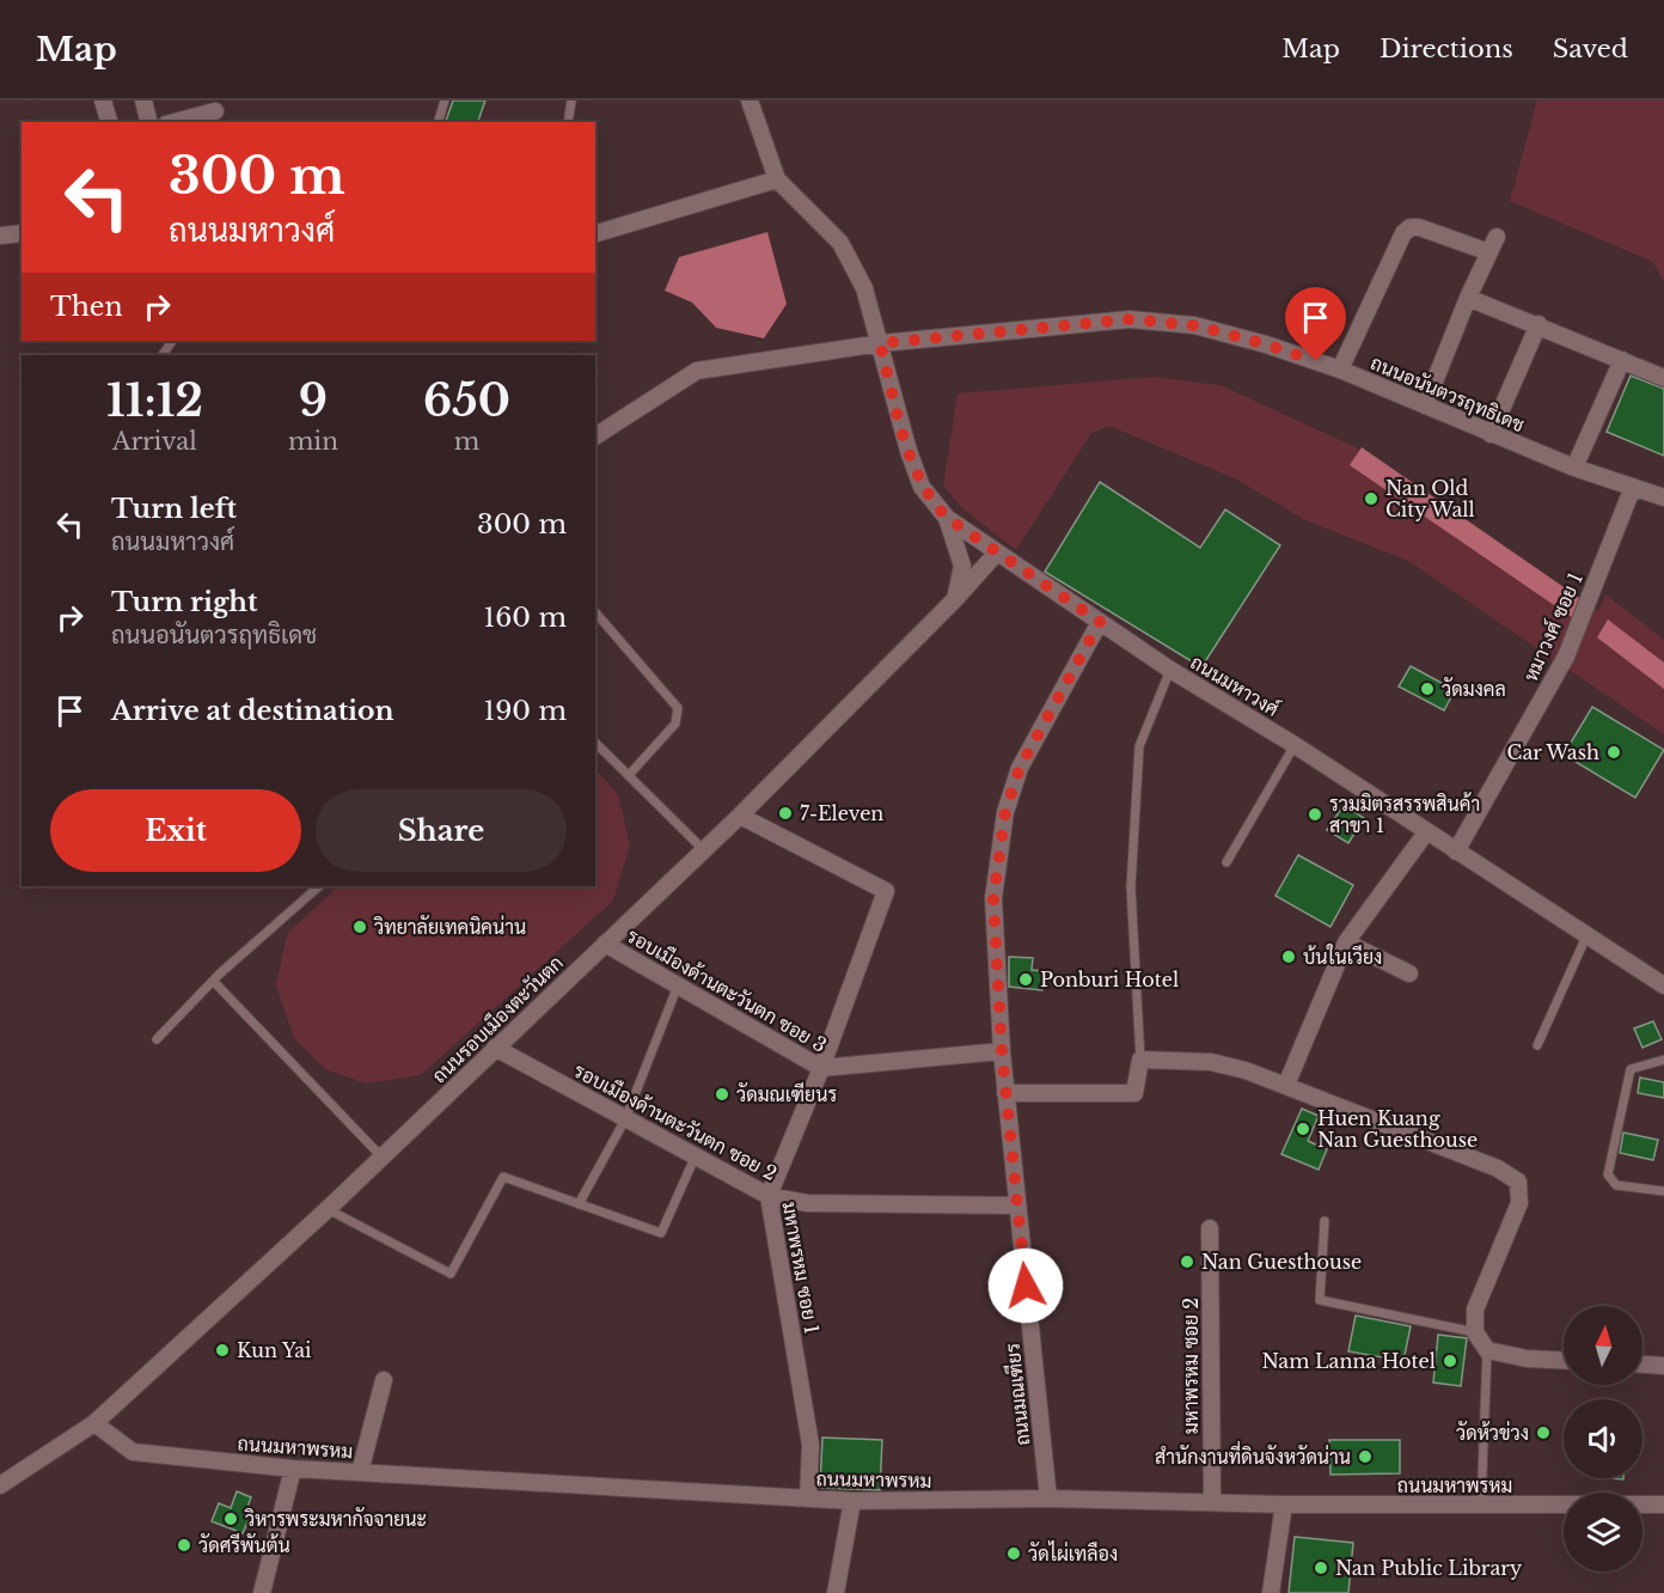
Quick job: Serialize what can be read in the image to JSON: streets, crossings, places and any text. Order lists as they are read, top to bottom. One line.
{"streets":{"street":["ถนนอนันตวรฤทธิเดช","หมาวงศ์ ซอย 1","ถนนมหาวงศ์","รอบเมืองด้านตะวันตก ซอย 3","ถนนรอบเมืองตะวันตก","รอบเมืองด้านตะวันตก ซอย 2","มหาพรหม ซอย 1","มหาพรหม ซอย 2","ถนนมณเฑียร","ถนนมหาพรหม"]},"crossings":[["ถนนอนันตวรฤทธิเดช","หมาวงศ์ ซอย 1"],["ถนนอนันตวรฤทธิเดช","ถนนมหาวงศ์"],["หมาวงศ์ ซอย 1","ถนนมหาวงศ์"],["ถนนมหาวงศ์","ถนนรอบเมืองตะวันตก"],["ถนนมหาวงศ์","ถนนมณเฑียร"],["รอบเมืองด้านตะวันตก ซอย 3","ถนนรอบเมืองตะวันตก"],["รอบเมืองด้านตะวันตก ซอย 3","มหาพรหม ซอย 1"],["รอบเมืองด้านตะวันตก ซอย 3","ถนนมณเฑียร"],["ถนนรอบเมืองตะวันตก","รอบเมืองด้านตะวันตก ซอย 2"],["ถนนรอบเมืองตะวันตก","มหาพรหม ซอย 1"],["ถนนรอบเมืองตะวันตก","ถนนมหาพรหม"],["รอบเมืองด้านตะวันตก ซอย 2","มหาพรหม ซอย 1"],["รอบเมืองด้านตะวันตก ซอย 2","ถนนมณเฑียร"],["มหาพรหม ซอย 1","ถนนมหาพรหม"],["มหาพรหม ซอย 2","ถนนมหาพรหม"],["ถนนมณเฑียร","ถนนมหาพรหม"]],"places":["Nan Old City Wall","วัดมงคล","Car Wash","7-Eleven","รวมมิตรสรรพสินค้า สาขา 1","วิทยาลัยเทคนิคน่าน","บ้นในเวียง","Ponburi Hotel","วัดมณเฑียนร","Huen Kuang Nan Guesthouse","Nan Guesthouse","Kun Yai","Nam Lanna Hotel","วัดห้วข่วง","สำนักงานที่ดินจังหวัดน่าน","วิหารพระมหากัจจายนะ","วัดศรีพันต้น","วัดไผ่เทลือง","Nan Public Library"],"north":"top","page":{"header":"Map","nav":["Map","Directions","Saved"],"turn":["300 m","ถนนมหาวงศ์"],"then":"Then","eta":["11:12","Arrival","9","min","650","m"],"list":[{"name":"Turn left","note":"ถนนมหาวงศ์","value":"300 m"},{"name":"Turn right","note":"ถนนอนันตวรฤทธิเดช","value":"160 m"},{"name":"Arrive at destination","value":"190 m"}],"buttons":["Exit","Share"]}}
